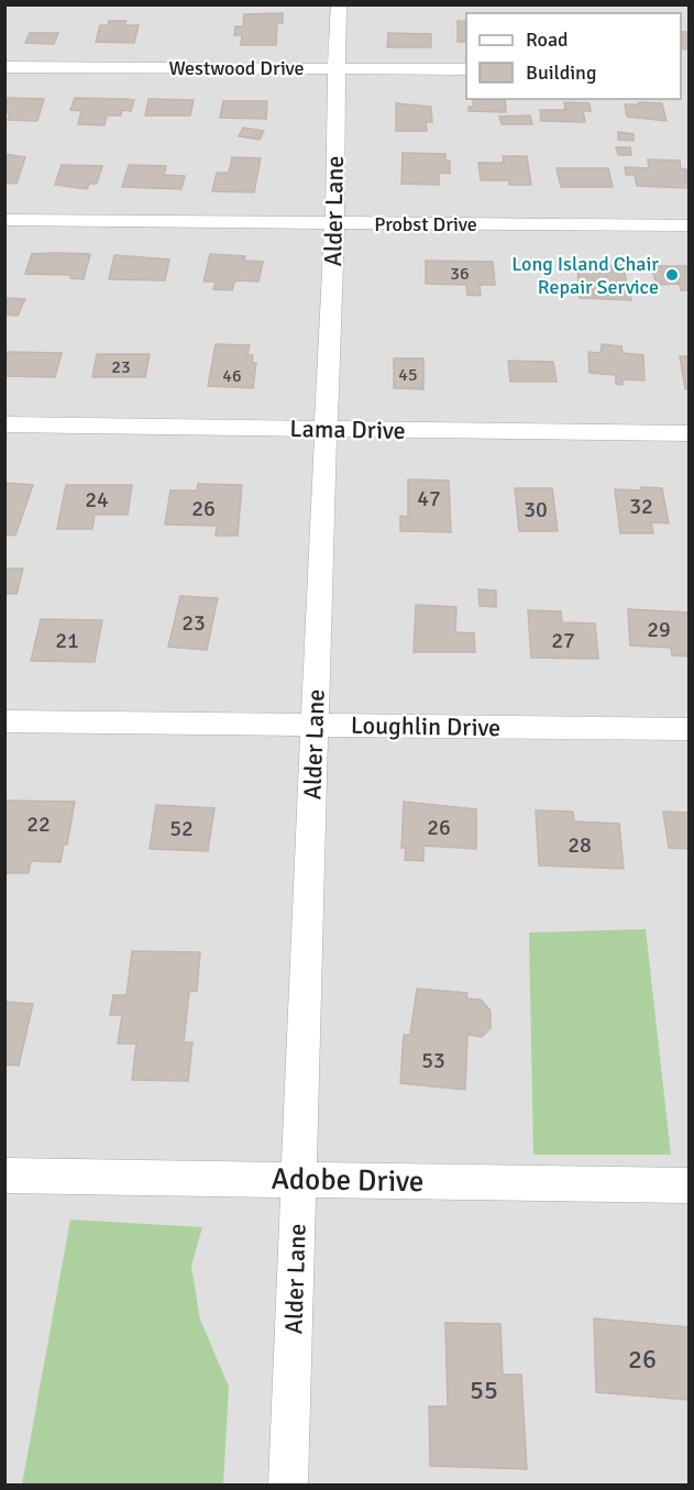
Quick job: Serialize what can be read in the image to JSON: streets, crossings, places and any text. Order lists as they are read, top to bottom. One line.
{"streets":{"street":["Westwood Drive","Alder Lane","Probst Drive","Lama Drive","Loughlin Drive","Adobe Drive"]},"crossings":[["Westwood Drive","Alder Lane"],["Alder Lane","Probst Drive"],["Alder Lane","Lama Drive"],["Alder Lane","Loughlin Drive"],["Alder Lane","Adobe Drive"]],"places":["Long Island Chair Repair Service"],"house_numbers":["36","23","45","46","47","24","32","26","30","23","29","21","27","22","26","52","28","53","26","55"],"legend":["Road","Building"]}
